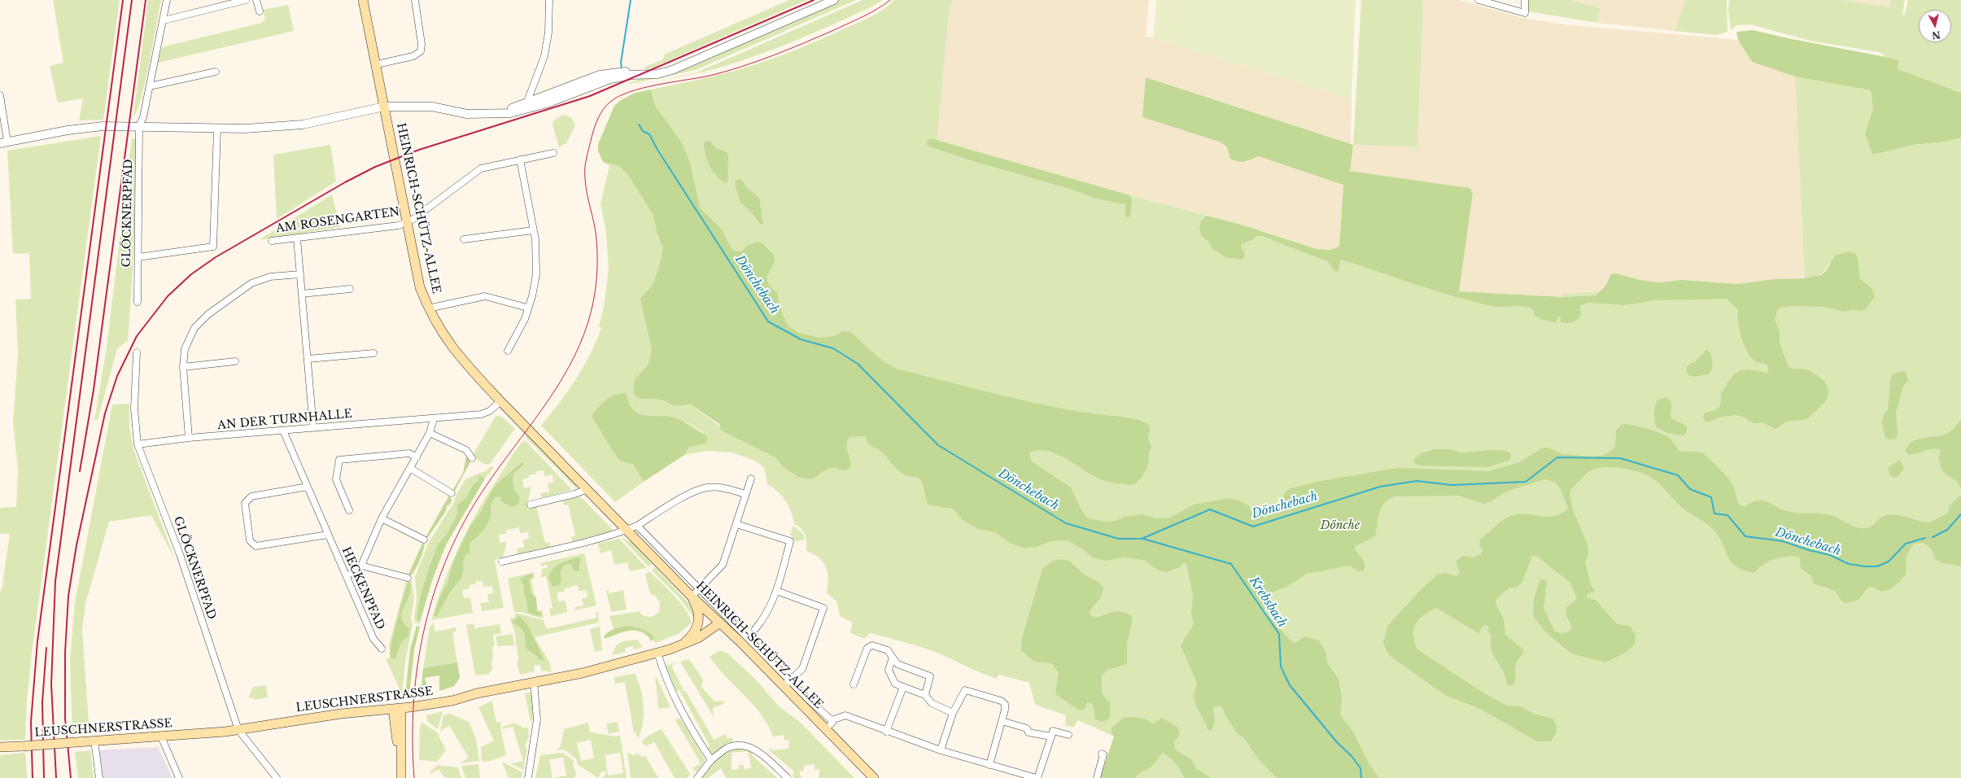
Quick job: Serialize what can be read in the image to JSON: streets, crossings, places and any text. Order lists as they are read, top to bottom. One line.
{"streets":{"main road":["HEINRICH-SCHÜTZ-ALLEE","LEUSCHNERSTRASSE"],"street":["GLÖCKNERPFAD","AM ROSENGARTEN","AN DER TURNHALLE","HECKENPFAD"]},"crossings":[["HEINRICH-SCHÜTZ-ALLEE","AM ROSENGARTEN"],["HEINRICH-SCHÜTZ-ALLEE","AN DER TURNHALLE"],["HEINRICH-SCHÜTZ-ALLEE","LEUSCHNERSTRASSE"],["GLÖCKNERPFAD","AN DER TURNHALLE"],["GLÖCKNERPFAD","LEUSCHNERSTRASSE"],["AN DER TURNHALLE","HECKENPFAD"]],"water":["Dönchebach","Krebsbach"],"parks":["Dönche"],"north":"bottom"}
